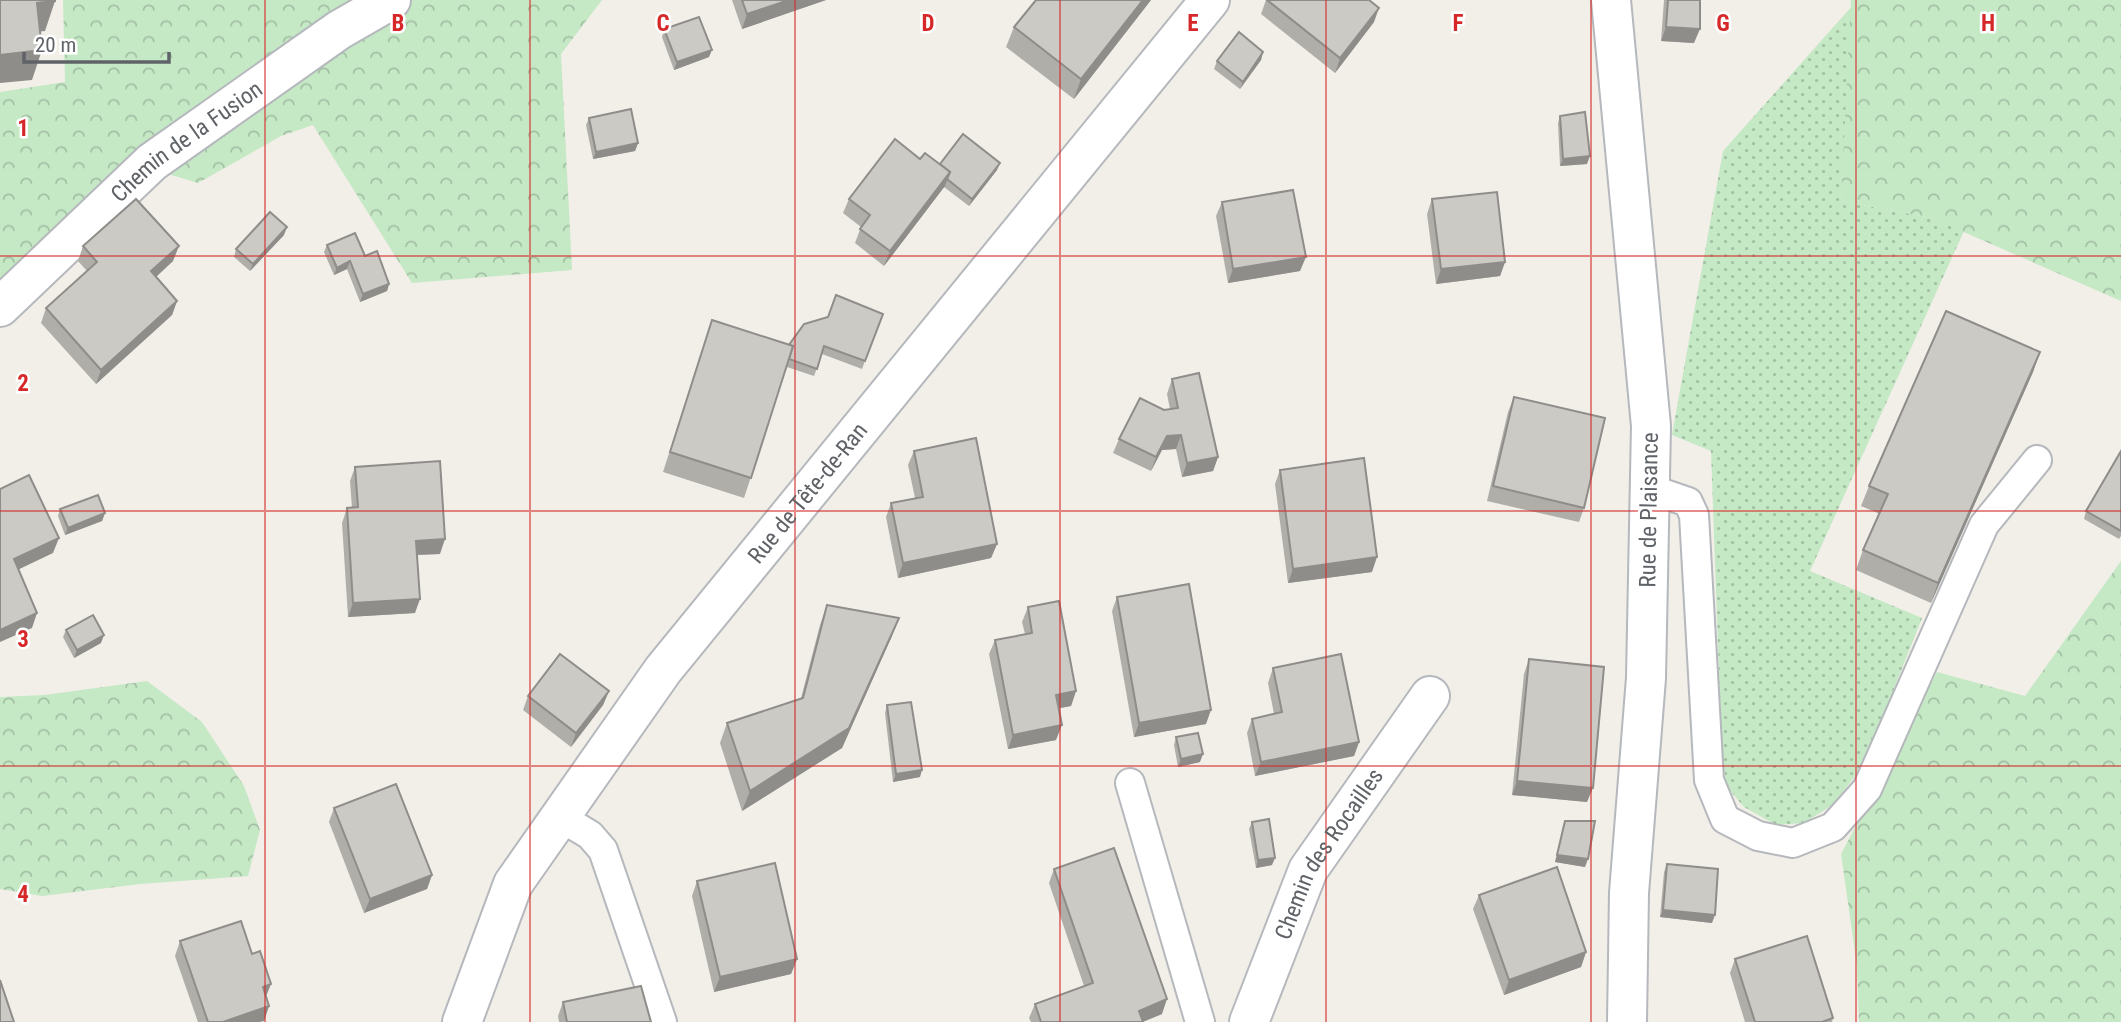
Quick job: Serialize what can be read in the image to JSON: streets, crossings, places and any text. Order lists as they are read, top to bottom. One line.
{"streets":{"street":["Chemin de la Fusion","Rue de Tête-de-Ran","Rue de Plaisance","Chemin des Rocailles"]},"scale_bar":"20 m","grid":{"columns":["B","C","D","E","F","G","H"],"rows":["1","2","3","4"]}}
